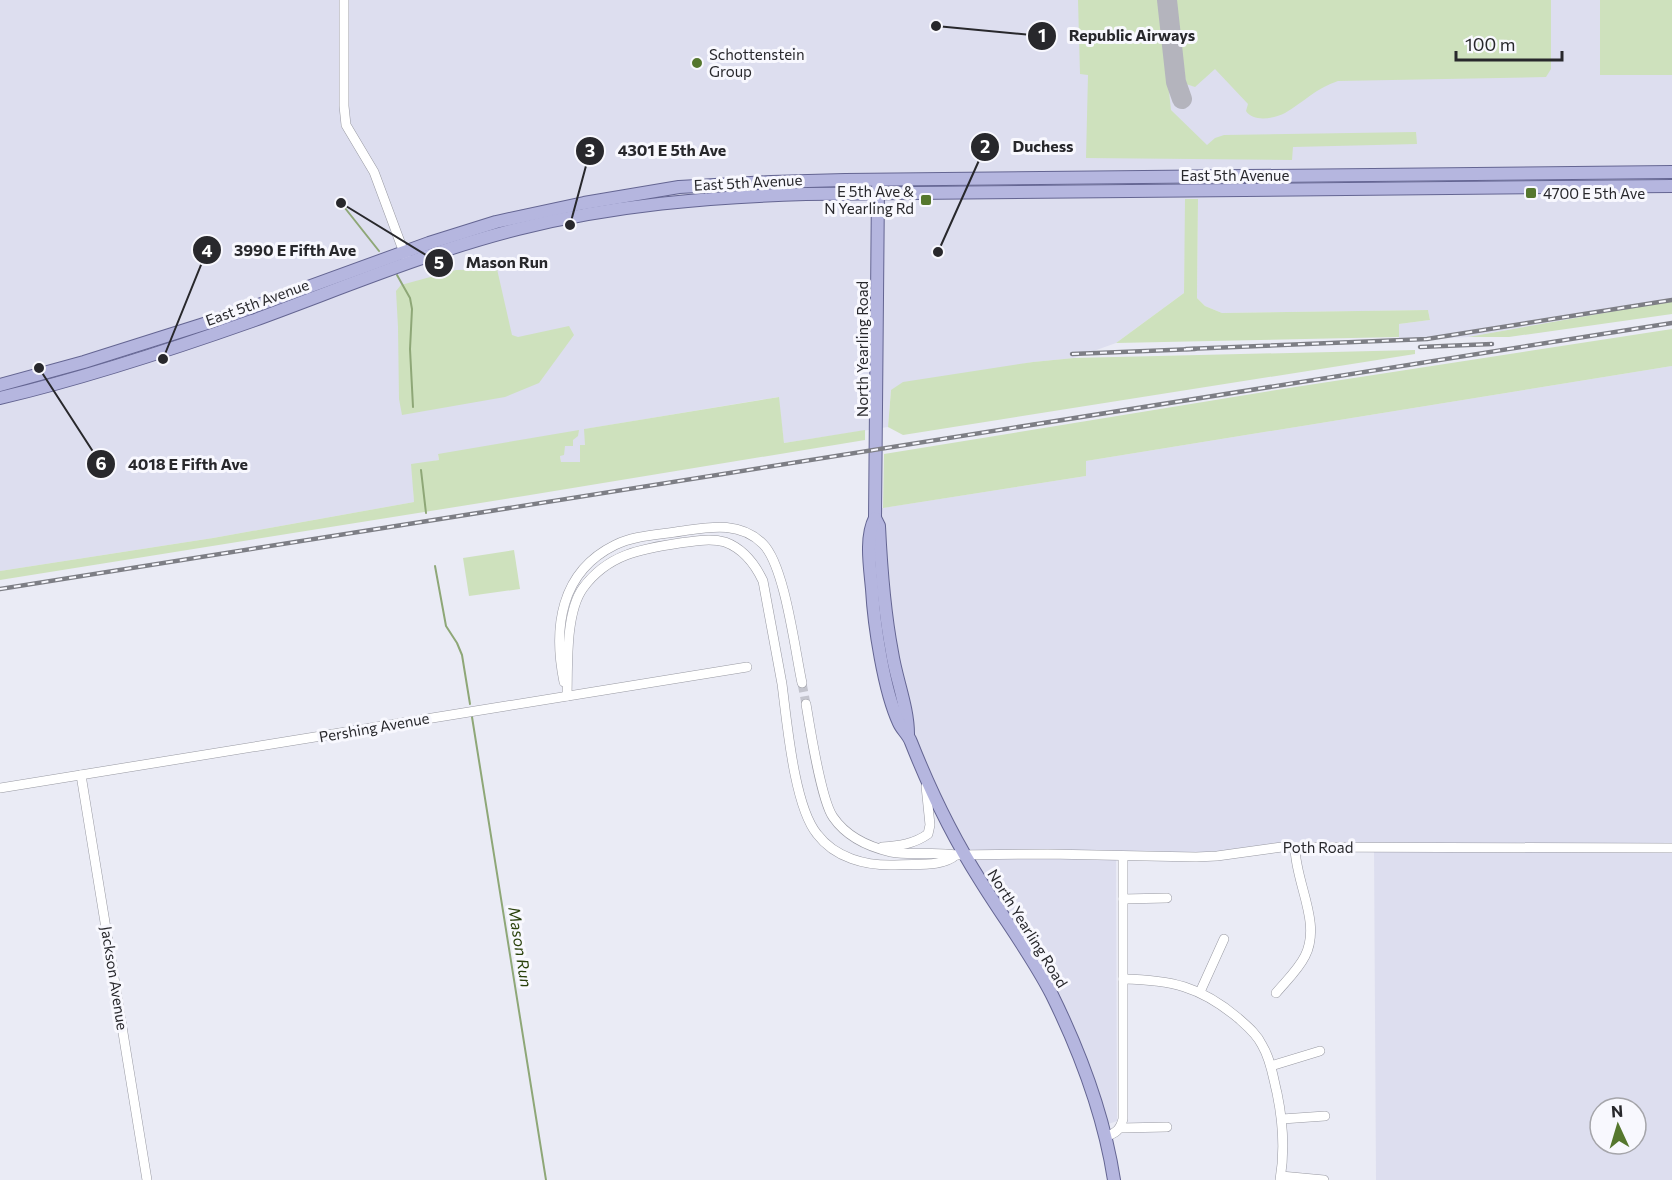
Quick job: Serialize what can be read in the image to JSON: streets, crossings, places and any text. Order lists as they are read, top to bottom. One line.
{"streets":{"main road":["East 5th Avenue","North Yearling Road"],"street":["Pershing Avenue","Poth Road","Jackson Avenue"]},"crossings":[["East 5th Avenue","North Yearling Road"],["North Yearling Road","Poth Road"],["Pershing Avenue","Jackson Avenue"]],"water":["Mason Run"],"places":{"other":["Republic Airways","Schottenstein Group","Mason Run","4301 E 5th Ave","Duchess","3990 E Fifth Ave","4018 E Fifth Ave"],"transit":["4700 E 5th Ave","E 5th Ave & N Yearling Rd"]},"scale_bar":"100 m","north":"top"}
